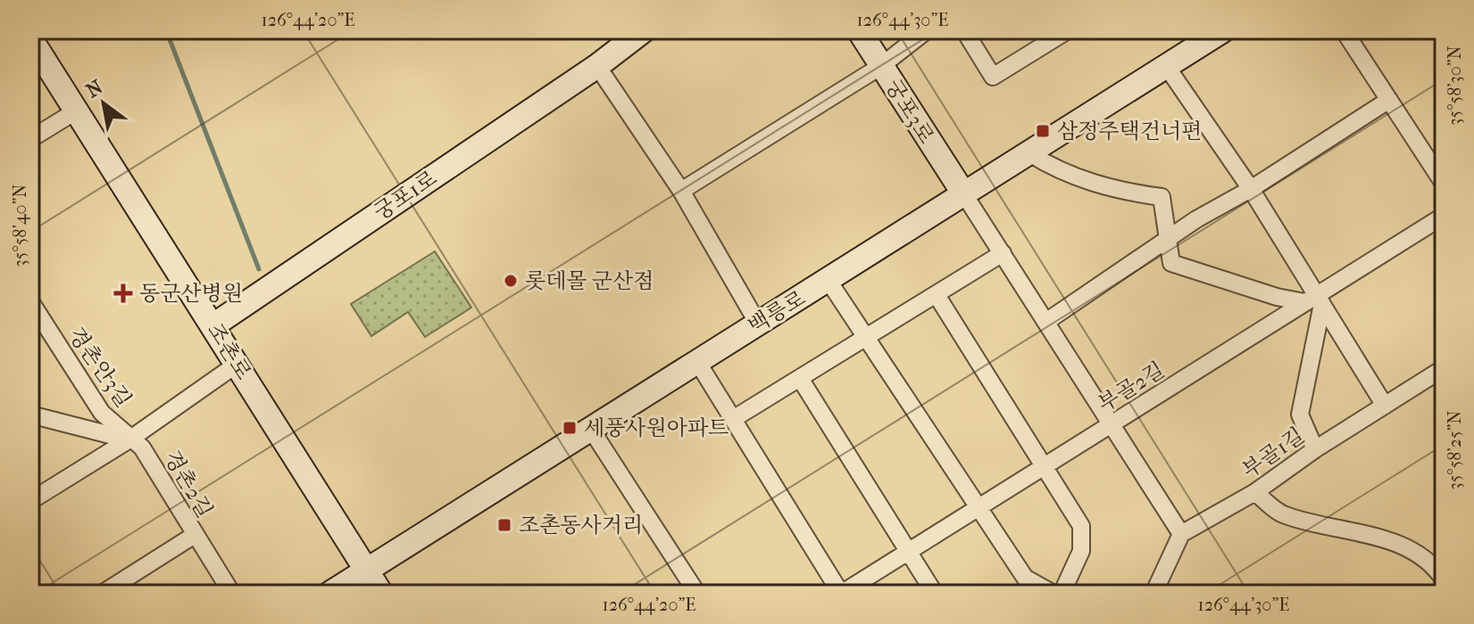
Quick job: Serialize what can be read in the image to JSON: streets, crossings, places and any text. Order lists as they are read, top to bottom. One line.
{"streets":{"street":["궁포3로","궁포1로","백릉로","조촌로","경촌안3길","부골2길","부골1길","경촌2길"]},"crossings":[["궁포3로","백릉로"],["궁포1로","조촌로"],["백릉로","조촌로"],["경촌안3길","경촌2길"]],"places":{"transit":["삼정주택건너편","세풍사원아파트","조촌동사거리"],"other":["롯데몰 군산점"],"health":["동군산병원"]},"north":"top left","coordinates":["126°44'20\"E","126°44'30\"E","35°58'30\"N","35°58'40\"N","35°58'25\"N"]}
